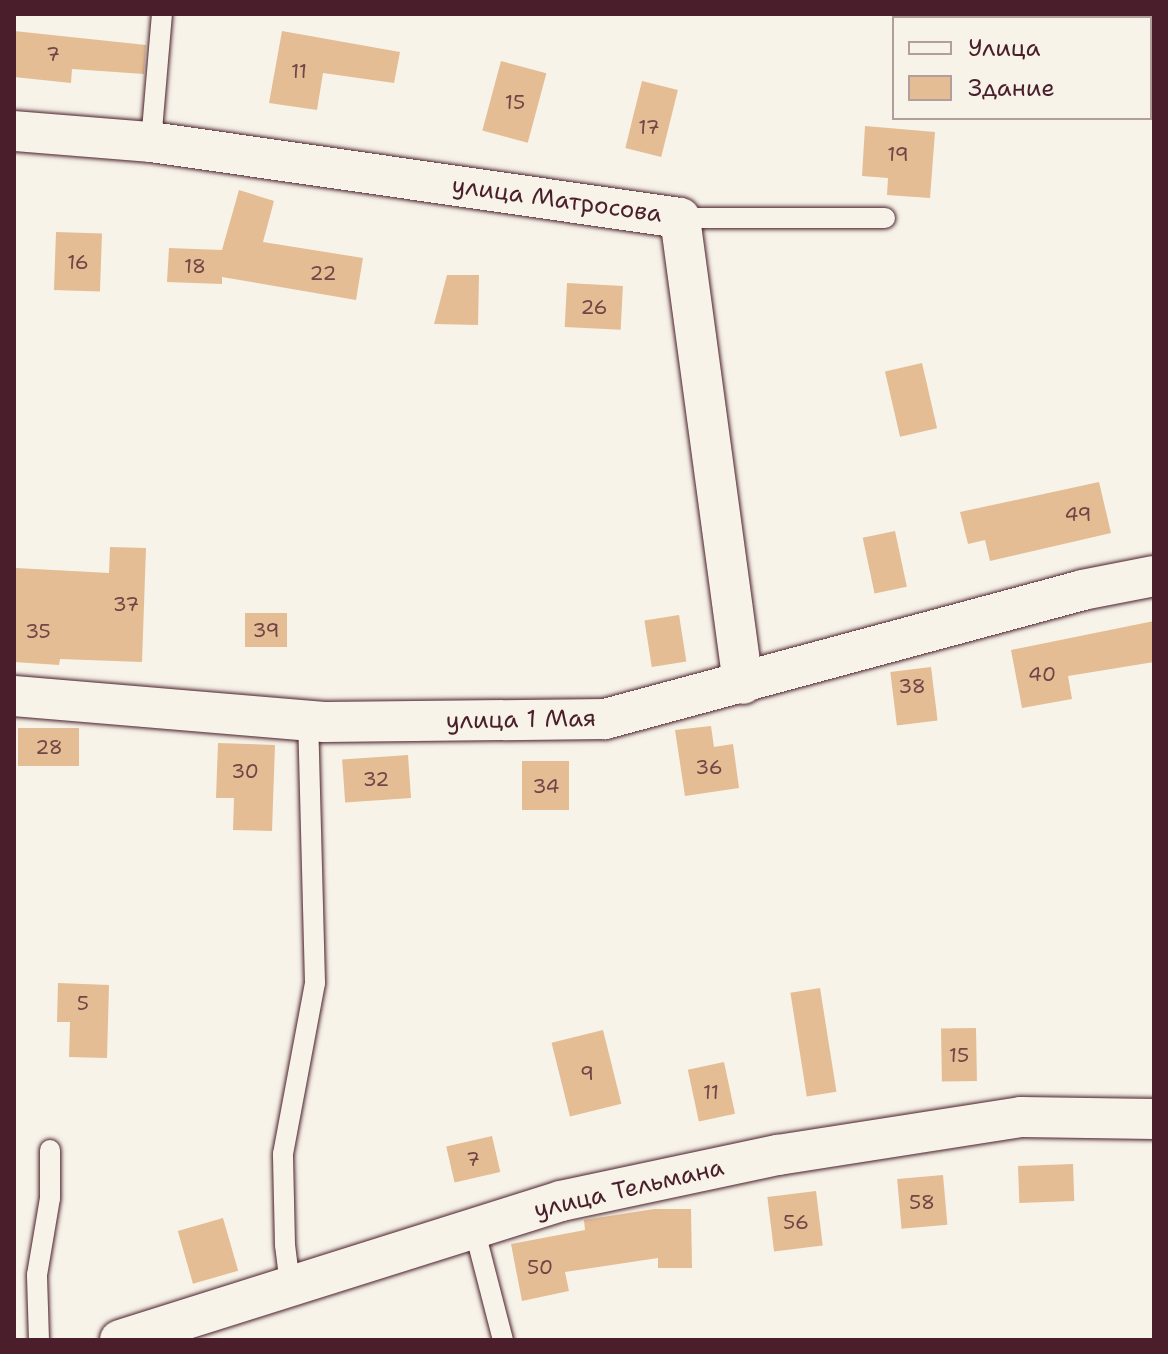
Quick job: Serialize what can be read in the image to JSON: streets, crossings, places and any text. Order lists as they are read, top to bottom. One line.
{"streets":{"street":["улица Матросова","улица 1 Мая","улица Тельмана"]},"crossings":[["улица Матросова","улица 1 Мая"]],"house_numbers":["7","11","15","17","19","16","18","22","26","49","37","39","35","40","38","28","36","30","32","34","5","15","9","11","7","58","56","50"],"legend":["Улица","Здание"]}
